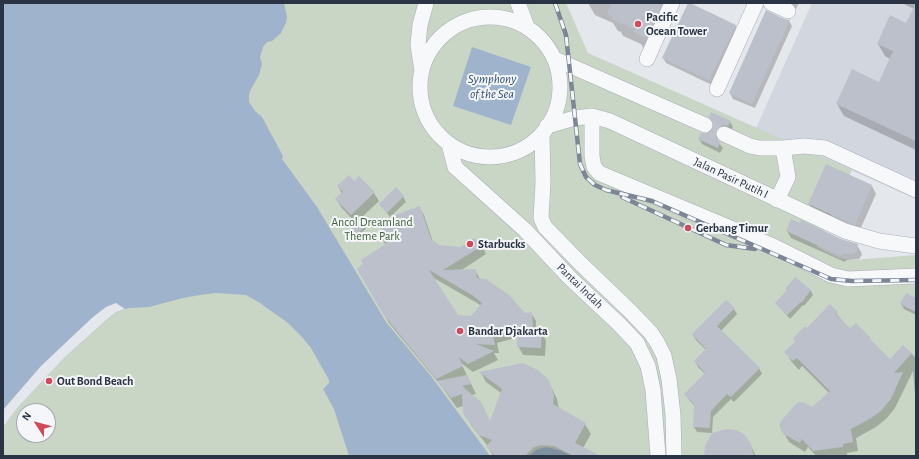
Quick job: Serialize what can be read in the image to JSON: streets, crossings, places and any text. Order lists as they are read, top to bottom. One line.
{"streets":{"street":["Jalan Pasir Putih I","Pantai Indah"]},"crossings":[["Jalan Pasir Putih I","Pantai Indah"]],"water":["Symphony of the Sea"],"parks":["Ancol Dreamland Theme Park"],"places":["Pacific Ocean Tower","Gerbang Timur","Starbucks","Bandar Djakarta","Out Bond Beach"],"north":"top left"}
